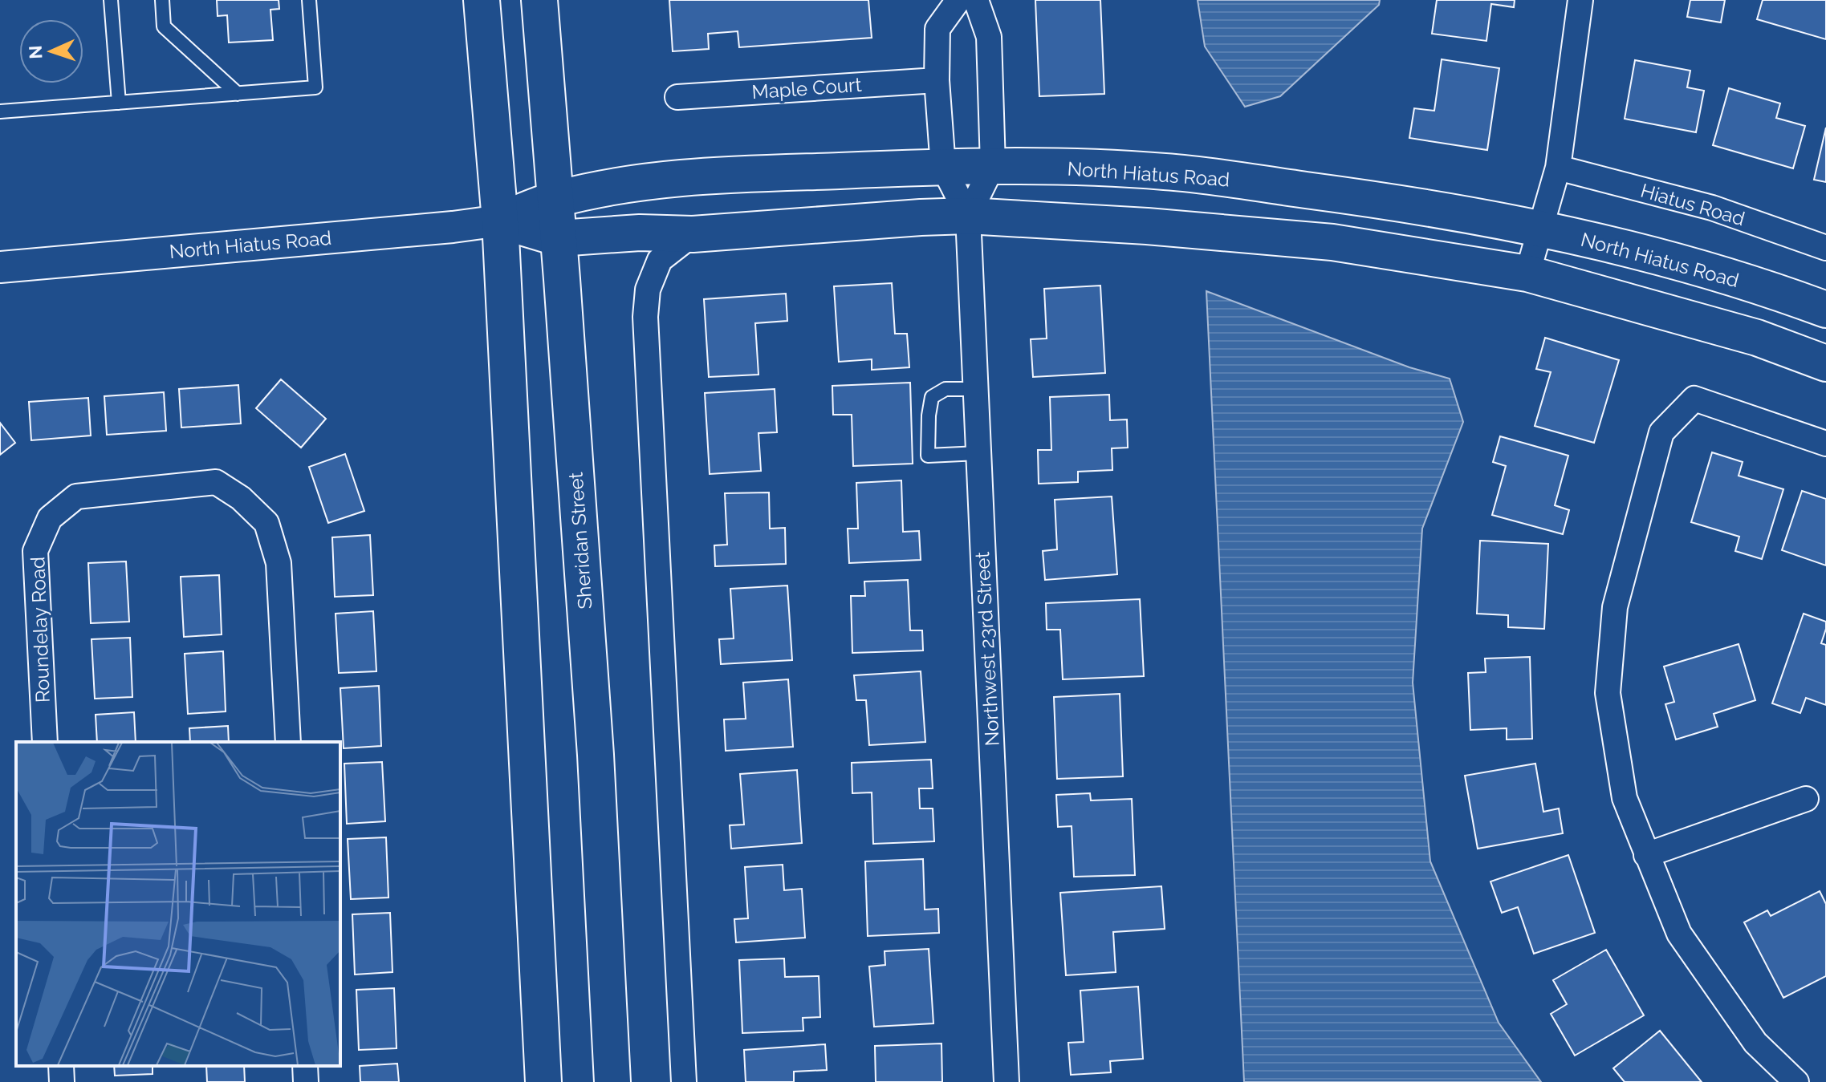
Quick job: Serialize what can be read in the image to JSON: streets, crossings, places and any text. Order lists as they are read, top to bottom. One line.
{"streets":{"main road":["North Hiatus Road","Sheridan Street"],"street":["Maple Court","Hiatus Road","Roundelay Road","Northwest 23rd Street"]},"crossings":[["North Hiatus Road","Sheridan Street"],["North Hiatus Road","Northwest 23rd Street"]],"north":"left"}
